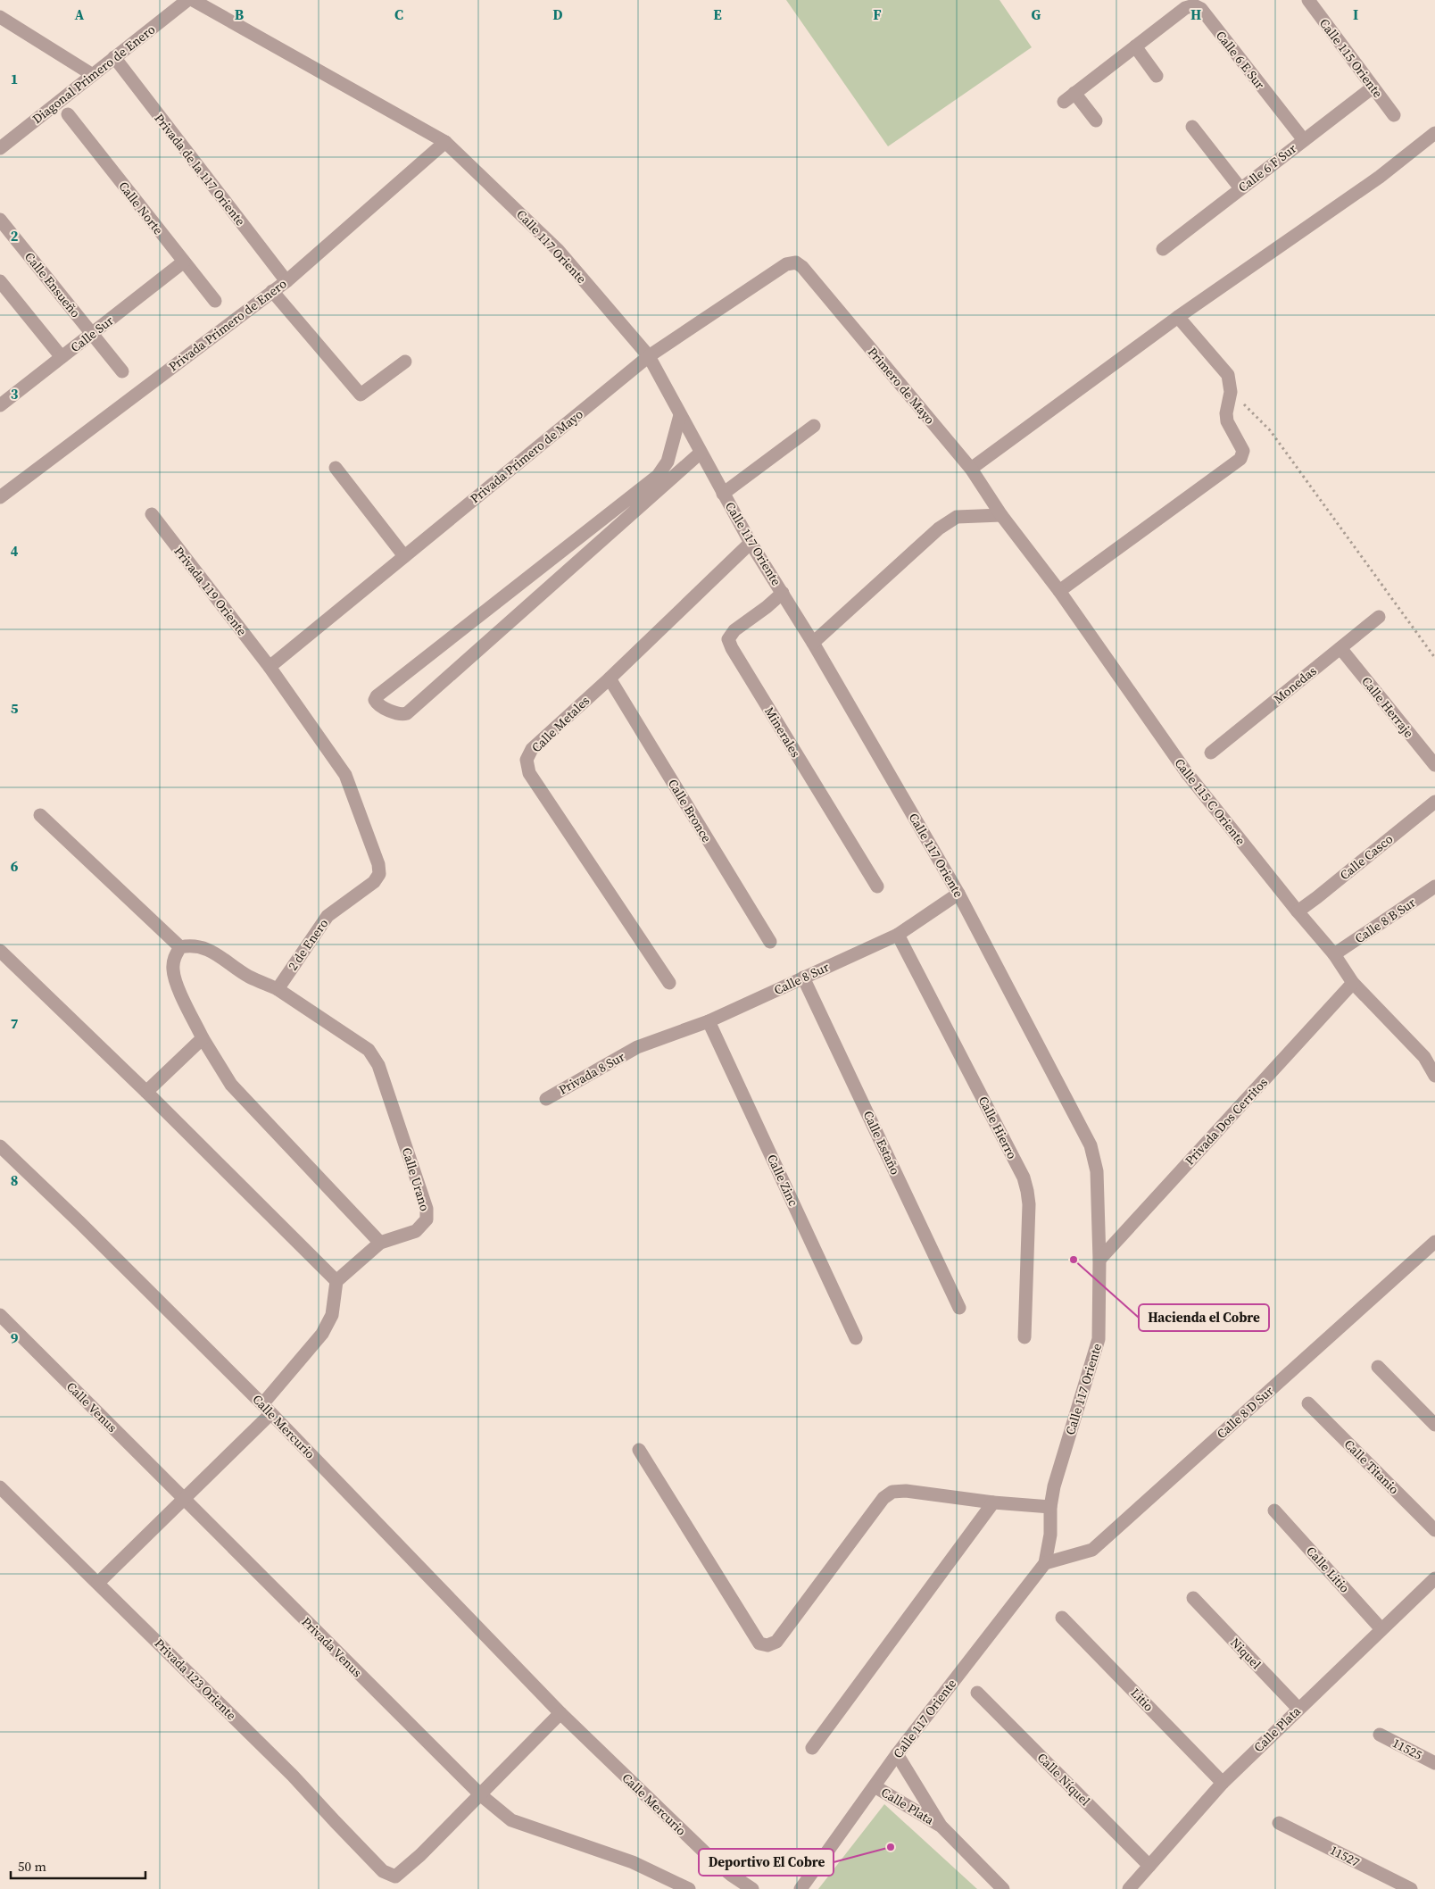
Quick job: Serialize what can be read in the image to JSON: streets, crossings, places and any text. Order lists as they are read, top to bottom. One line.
{"streets":{"street":["Calle 115 Oriente","Calle 6 E Sur","Diagonal Primero de Enero","Calle 6 F Sur","Privada de la 117 Oriente","Calle Norte","Calle 117 Oriente","Calle Ensueño","Privada Primero de Enero","Calle Sur","Primero de Mayo","Privada Primero de Mayo","Privada 119 Oriente","Monedas","Calle Herraje","Calle Metales","Minerales","Calle 115 C Oriente","Calle Bronce","Calle Casco","Calle 8 B Sur","2 de Enero","Calle 8 Sur","Privada 8 Sur","Privada Dos Cerritos","Calle Hierro","Calle Estaño","Calle Urano","Calle Zinc","Calle Venus","Calle 8 D Sur","Calle Mercurio","Calle Titanio","Calle Litio","Privada Venus","Niquel","Privada 123 Oriente","Litio","Calle Plata","11525","Calle Níquel","11527"]},"crossings":[["Calle 115 Oriente","Calle 6 F Sur"],["Calle 6 E Sur","Calle 6 F Sur"],["Diagonal Primero de Enero","Privada de la 117 Oriente"],["Privada de la 117 Oriente","Privada Primero de Enero"],["Calle Norte","Calle Sur"],["Calle 117 Oriente","Privada Primero de Enero"],["Calle 117 Oriente","Privada Primero de Mayo"],["Calle 117 Oriente","Calle Metales"],["Calle 117 Oriente","Minerales"],["Calle 117 Oriente","Calle 8 Sur"],["Calle 117 Oriente","Privada Dos Cerritos"],["Calle 117 Oriente","Calle 8 D Sur"],["Calle 117 Oriente","Calle Plata"],["Calle Ensueño","Calle Sur"],["Primero de Mayo","Privada Primero de Mayo"],["Primero de Mayo","Calle 115 C Oriente"],["Privada Primero de Mayo","Privada 119 Oriente"],["Privada Primero de Mayo","2 de Enero"],["Privada 119 Oriente","2 de Enero"],["Monedas","Calle Herraje"],["Calle Metales","Calle Bronce"],["Calle 115 C Oriente","Calle Casco"],["Calle 115 C Oriente","Calle 8 B Sur"],["Calle 115 C Oriente","Privada Dos Cerritos"],["2 de Enero","Calle Urano"],["Calle 8 Sur","Privada 8 Sur"],["Calle 8 Sur","Calle Hierro"],["Calle 8 Sur","Calle Estaño"],["Calle 8 Sur","Calle Zinc"],["Calle Venus","Privada Venus"],["Calle Litio","Calle Plata"],["Privada Venus","Privada 123 Oriente"],["Niquel","Calle Plata"],["Litio","Calle Plata"],["Calle Plata","Calle Níquel"]],"places":["Hacienda el Cobre","Deportivo El Cobre"],"scale_bar":"50 m","grid":{"columns":["A","B","C","D","E","F","G","H","I"],"rows":["1","2","3","4","5","6","7","8","9"]}}
